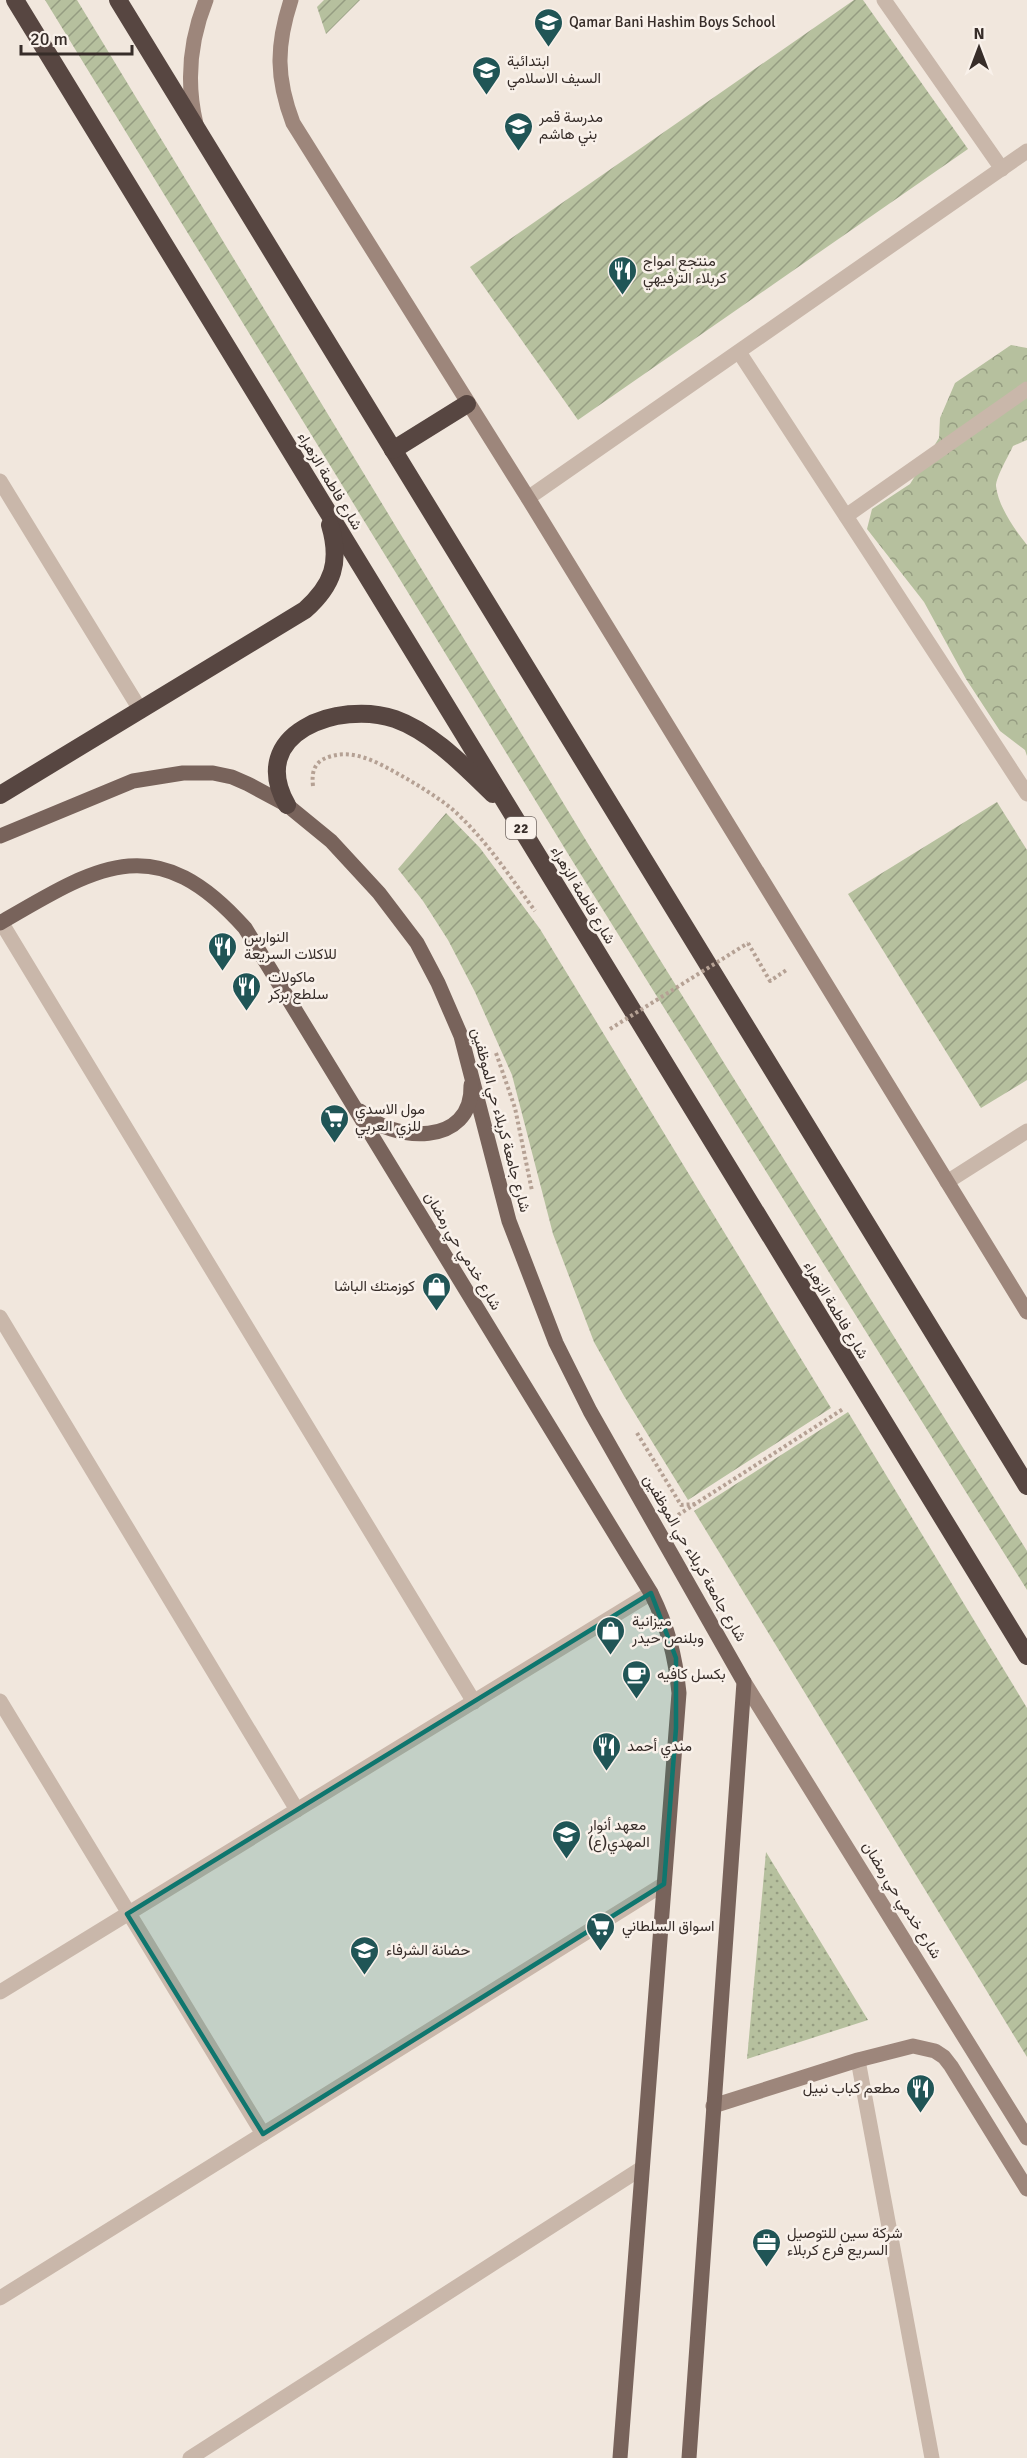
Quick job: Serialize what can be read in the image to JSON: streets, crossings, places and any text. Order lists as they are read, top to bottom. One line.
{"streets":{"highway":["شارع فاطمة الزهراء","22"],"main road":["شارع جامعة كربلاء حي الموظفين","شارع خدمي حي رمضان"]},"crossings":[["شارع جامعة كربلاء حي الموظفين","شارع خدمي حي رمضان"]],"places":{"school or university":["Qamar Bani Hashim Boys School","ابتدائية السيف الاسلامي","مدرسة قمر بني هاشم","معهد أنوار المهدي(ع)","حضانة الشرفاء"],"restaurant":["منتجع امواج كربلاء الترفيهي","النوارس للاكلات السريعة","ماكولات سلطع بركر","مندي أحمد","مطعم كباب نبيل"],"supermarket":["مول الاسدي للزي العربي","اسواق السلطاني"],"shop":["كوزمتك الباشا","ميزانية وبلنص حيدر"],"cafe":["بكسل كافيه"],"office":["شركة سين للتوصيل السريع فرع كربلاء"]},"scale_bar":"20 m","north":"top"}
